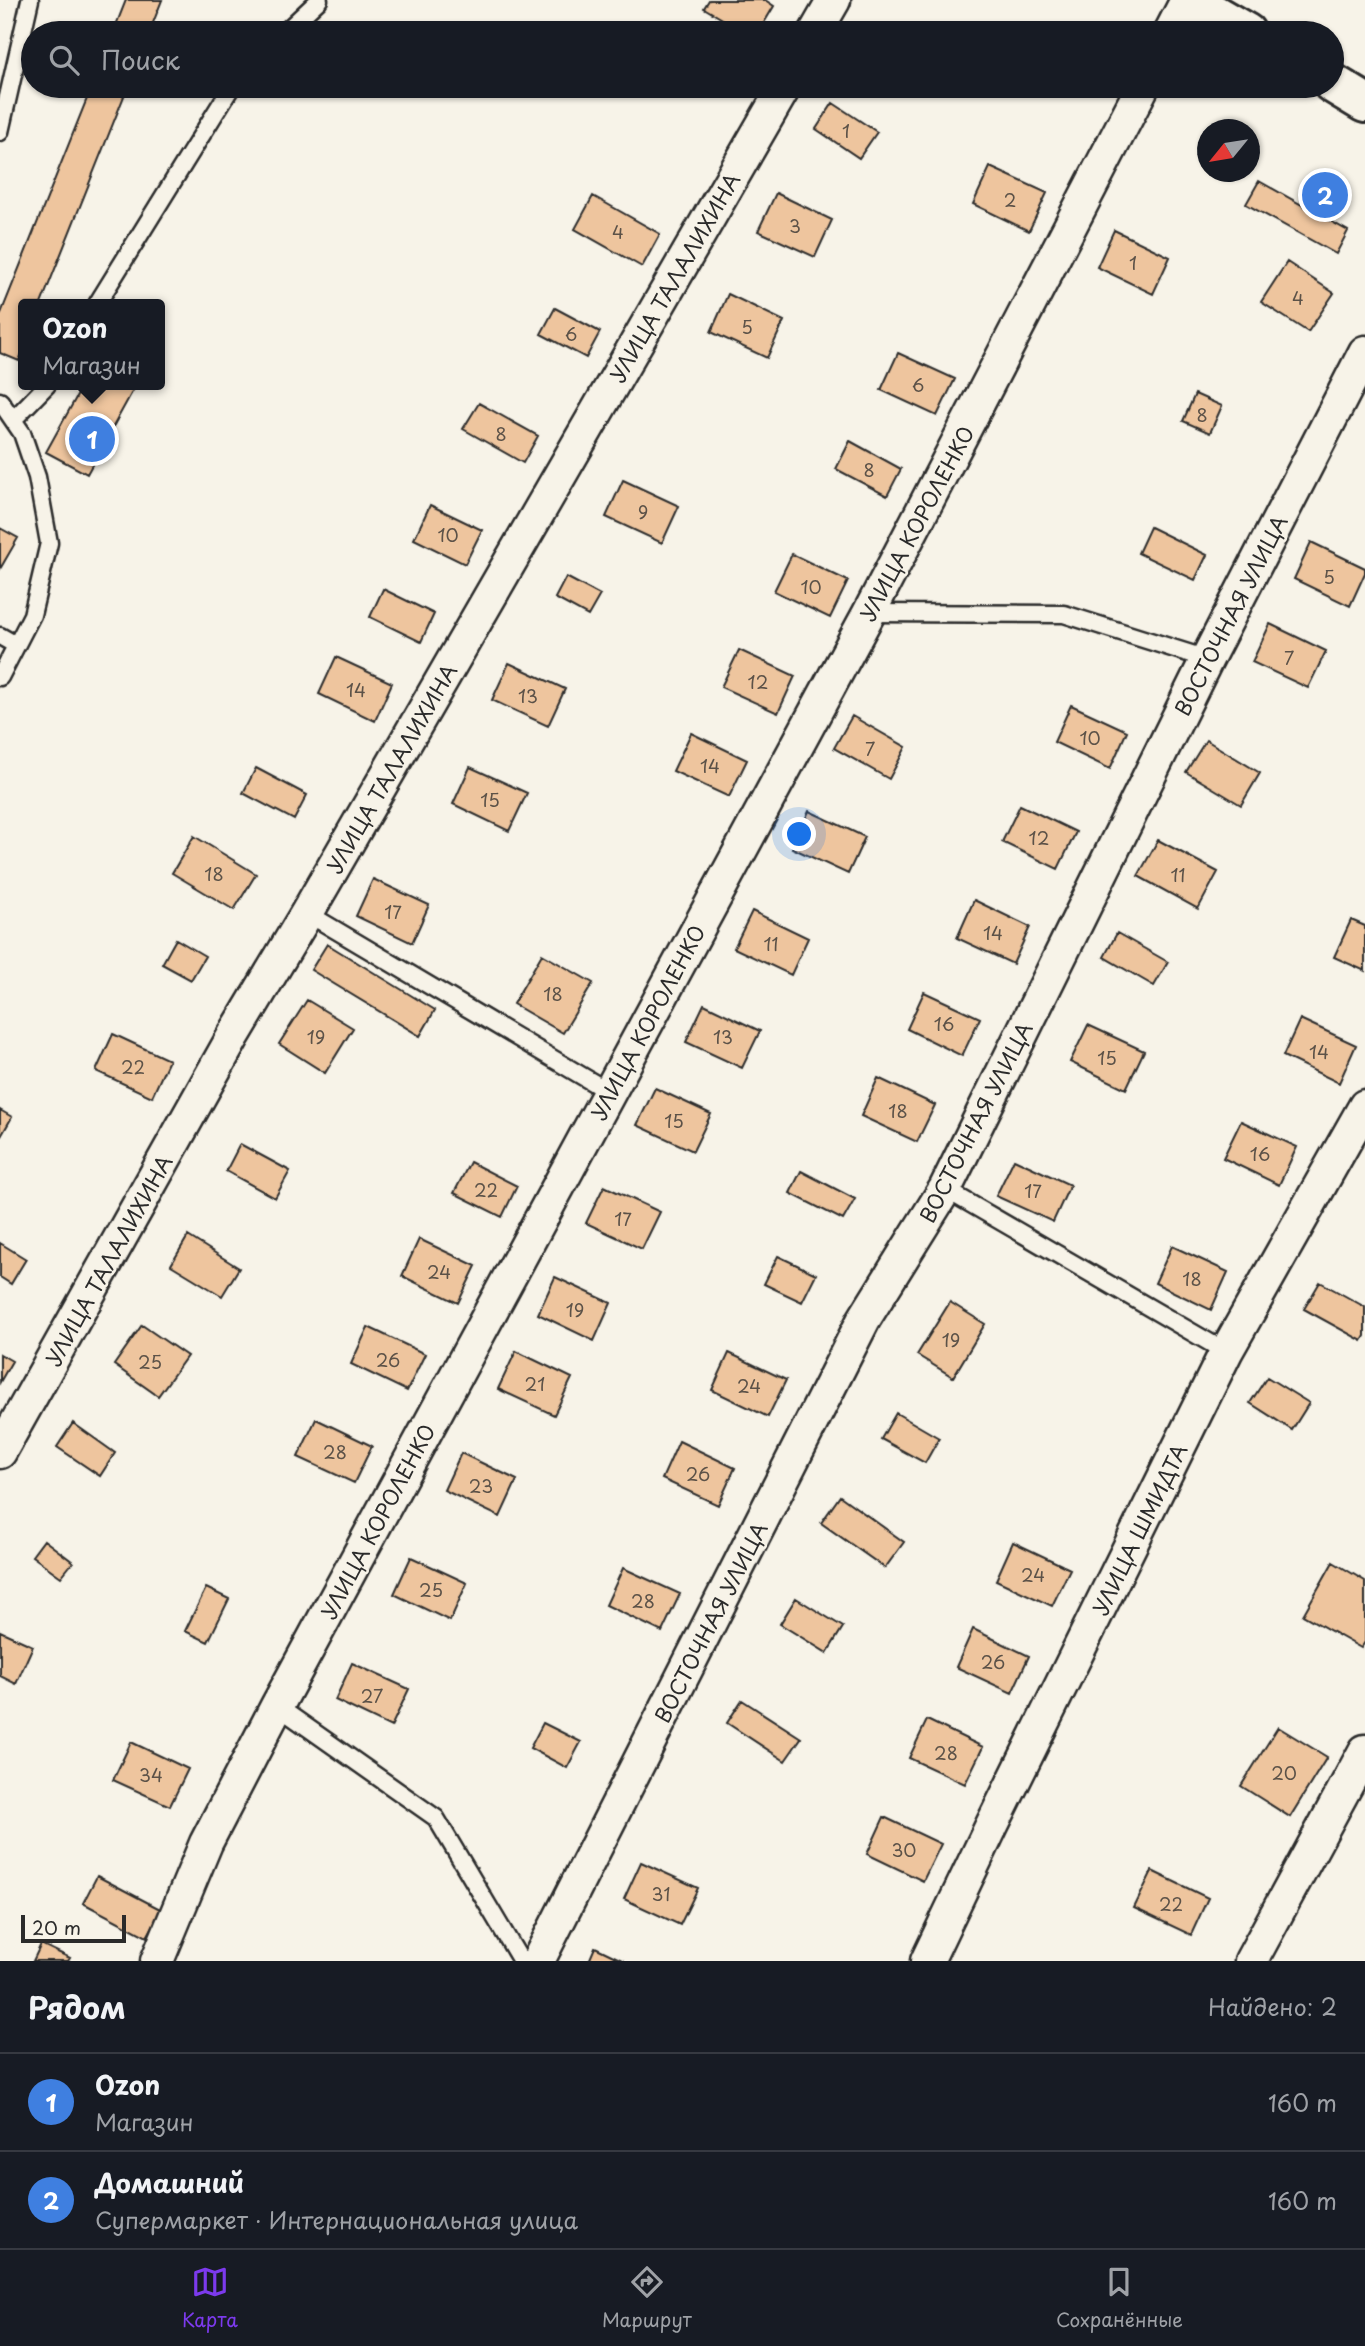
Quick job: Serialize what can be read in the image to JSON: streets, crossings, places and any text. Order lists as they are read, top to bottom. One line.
{"streets":{"street":["УЛИЦА ТАЛАЛИХИНА","УЛИЦА КОРОЛЕНКО","ВОСТОЧНАЯ УЛИЦА","УЛИЦА ШМИДТА"]},"house_numbers":["1","2","3","4","1","4","5","6","6","8","8","8","9","10","5","10","7","12","14","13","10","7","14","15","12","18","11","17","14","11","18","16","19","13","14","15","22","18","15","16","22","17","17","24","18","19","19","26","25","21","24","28","26","23","24","25","28","26","27","28","20","34","30","31","22"],"scale_bar":"20 m","north":"bottom left","page":{"search":"Поиск","pins":["2","1"],"popup":["Ozon","Магазин"],"scale":"20 m","heading":["Рядом","Найдено: 2"],"list":[{"mark":"1","name":"Ozon","note":"Магазин","value":"160 m"},{"mark":"2","name":"Домашний","note":"Супермаркет · Интернациональная улица","value":"160 m"}],"nav":["Карта","Маршрут","Сохранённые"]}}
